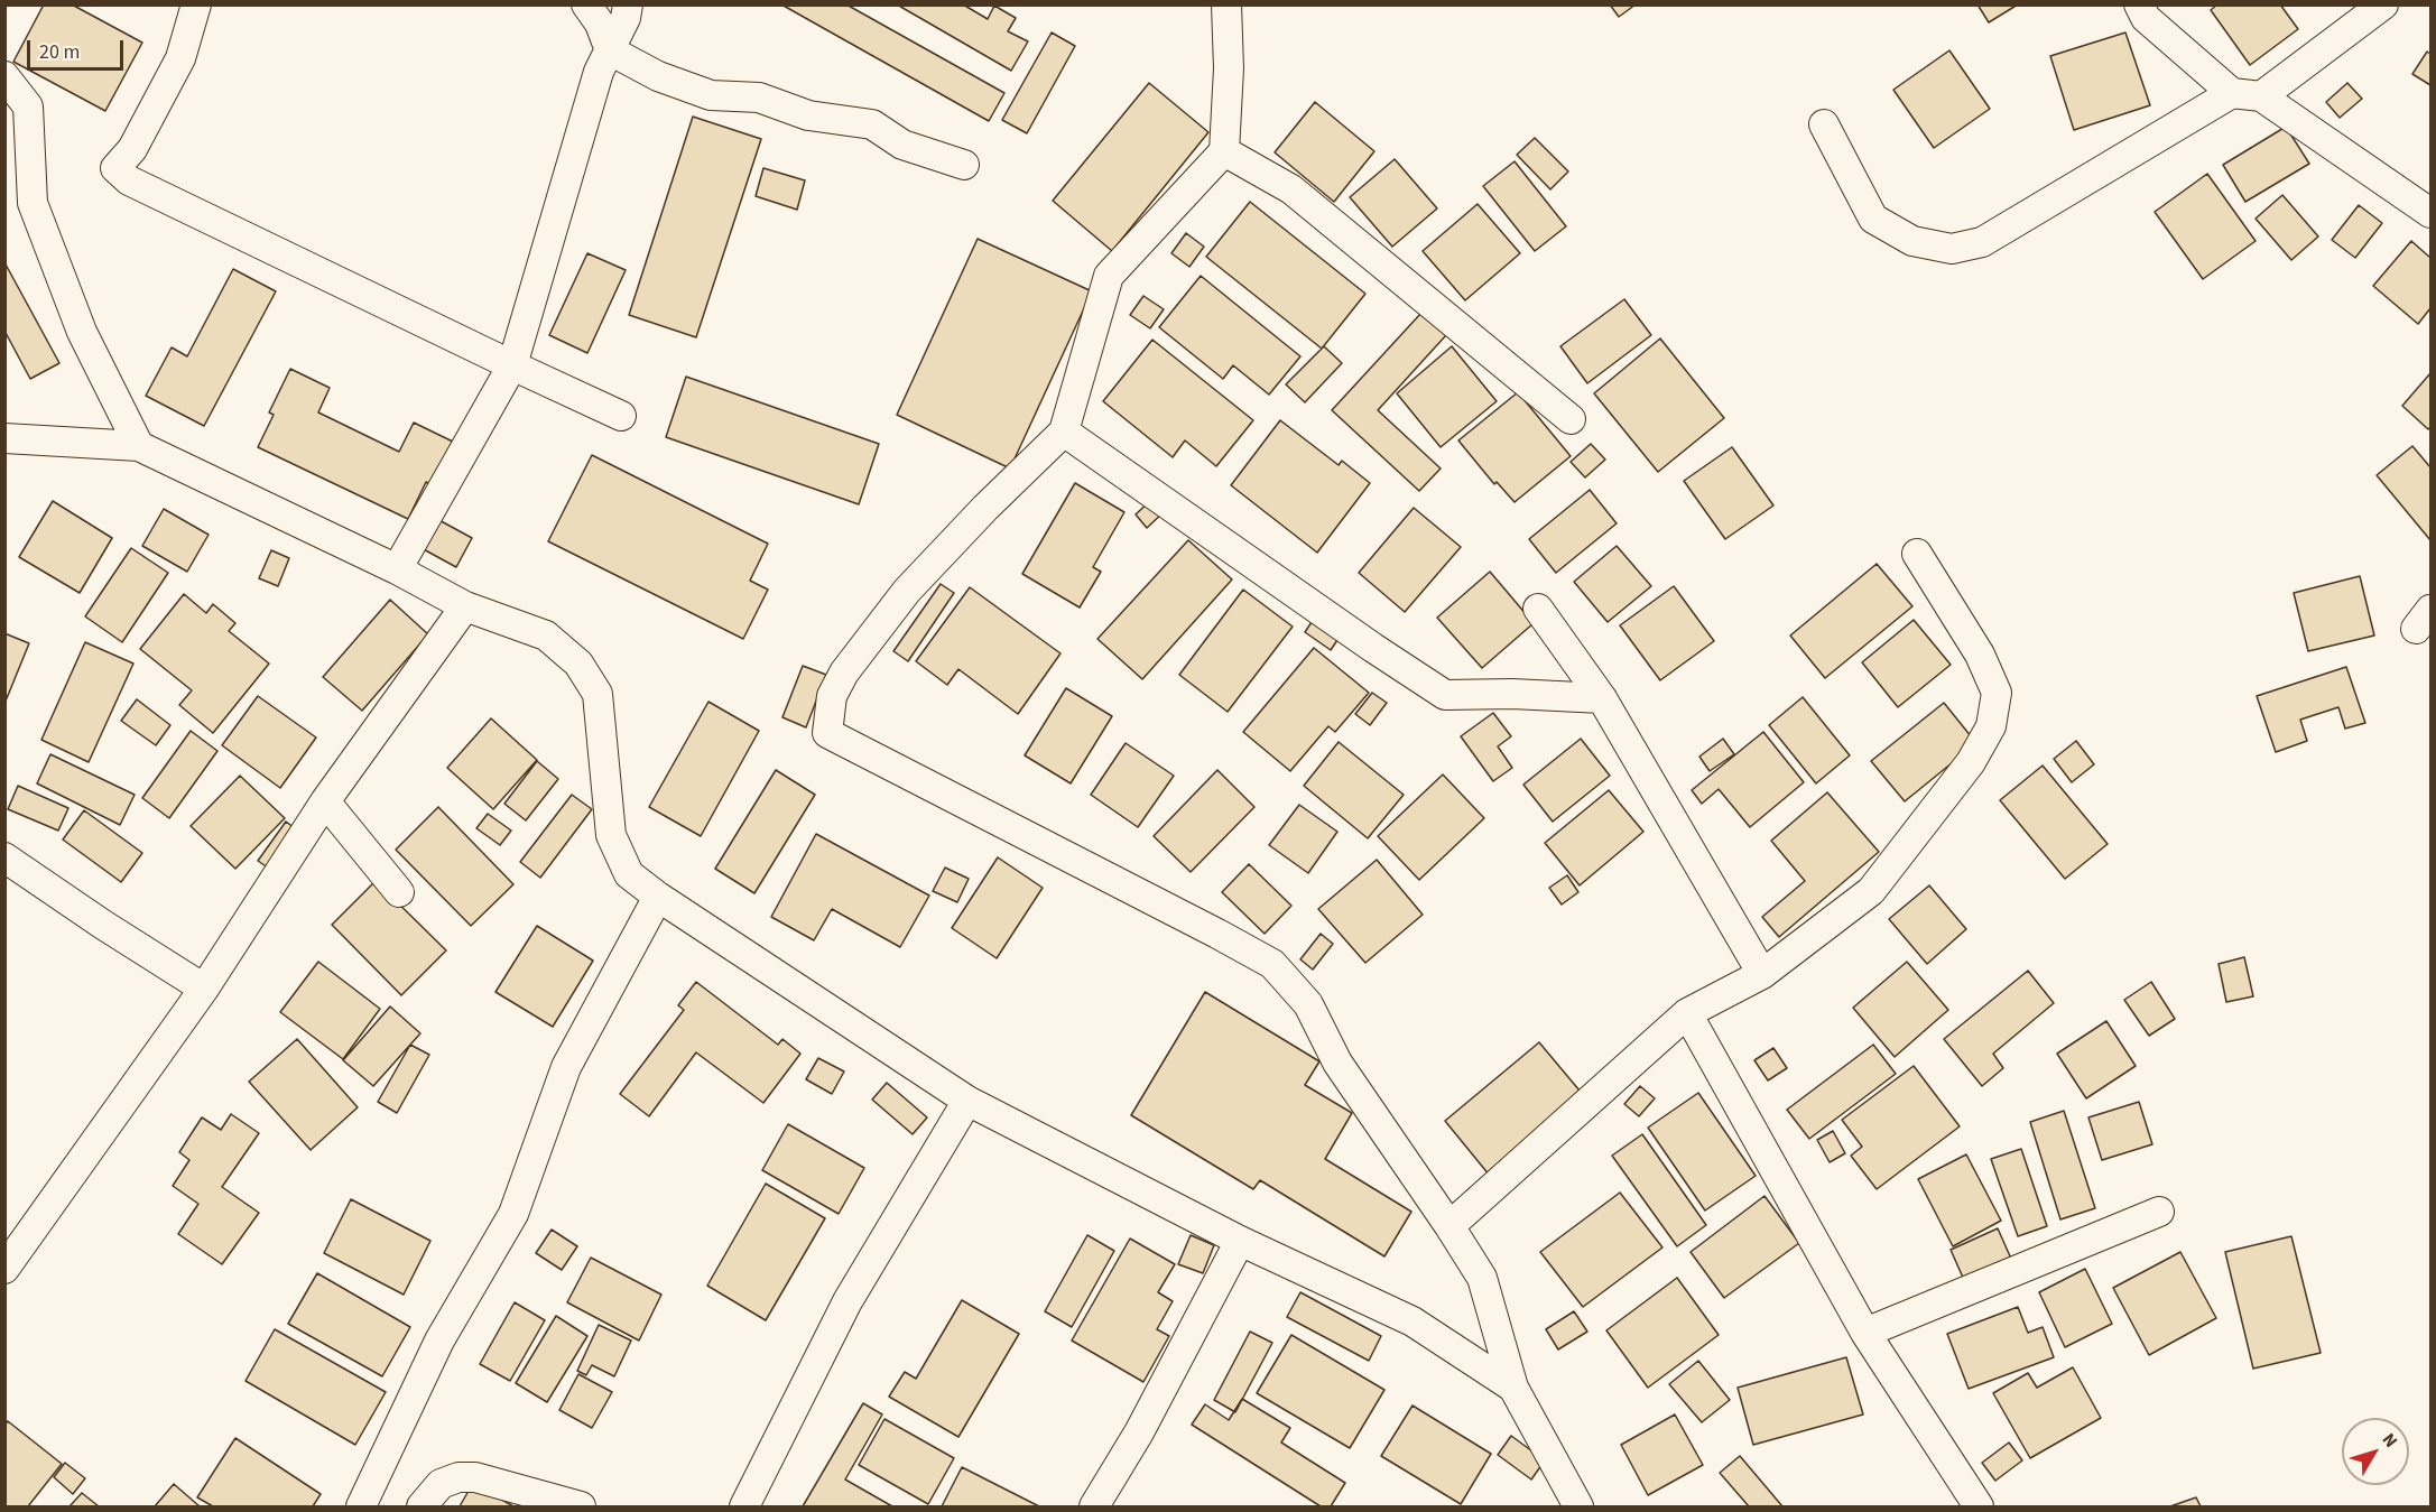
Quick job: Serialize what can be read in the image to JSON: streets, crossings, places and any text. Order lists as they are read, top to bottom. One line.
{"scale_bar":"20 m","north":"top right"}
